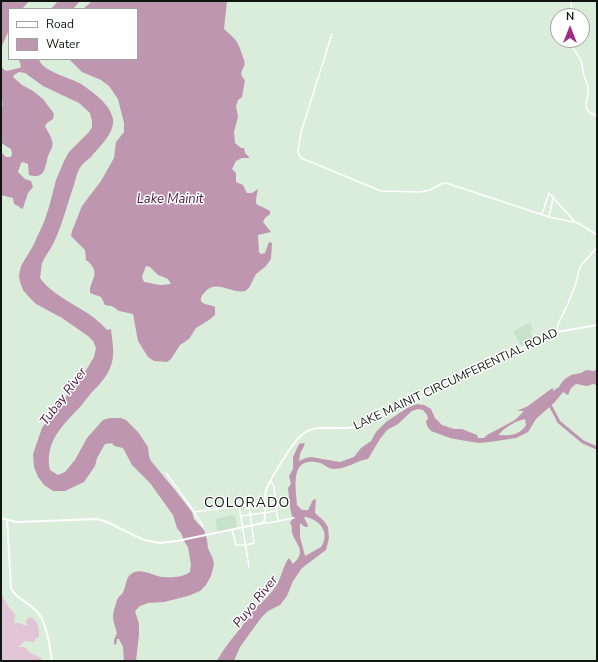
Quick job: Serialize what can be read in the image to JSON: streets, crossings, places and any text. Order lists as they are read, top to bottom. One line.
{"streets":{"main road":["LAKE MAINIT CIRCUMFERENTIAL ROAD"]},"districts":["COLORADO"],"water":["Lake Mainit","Tubay River","Puyo River"],"legend":["Road","Water"],"north":"top"}
